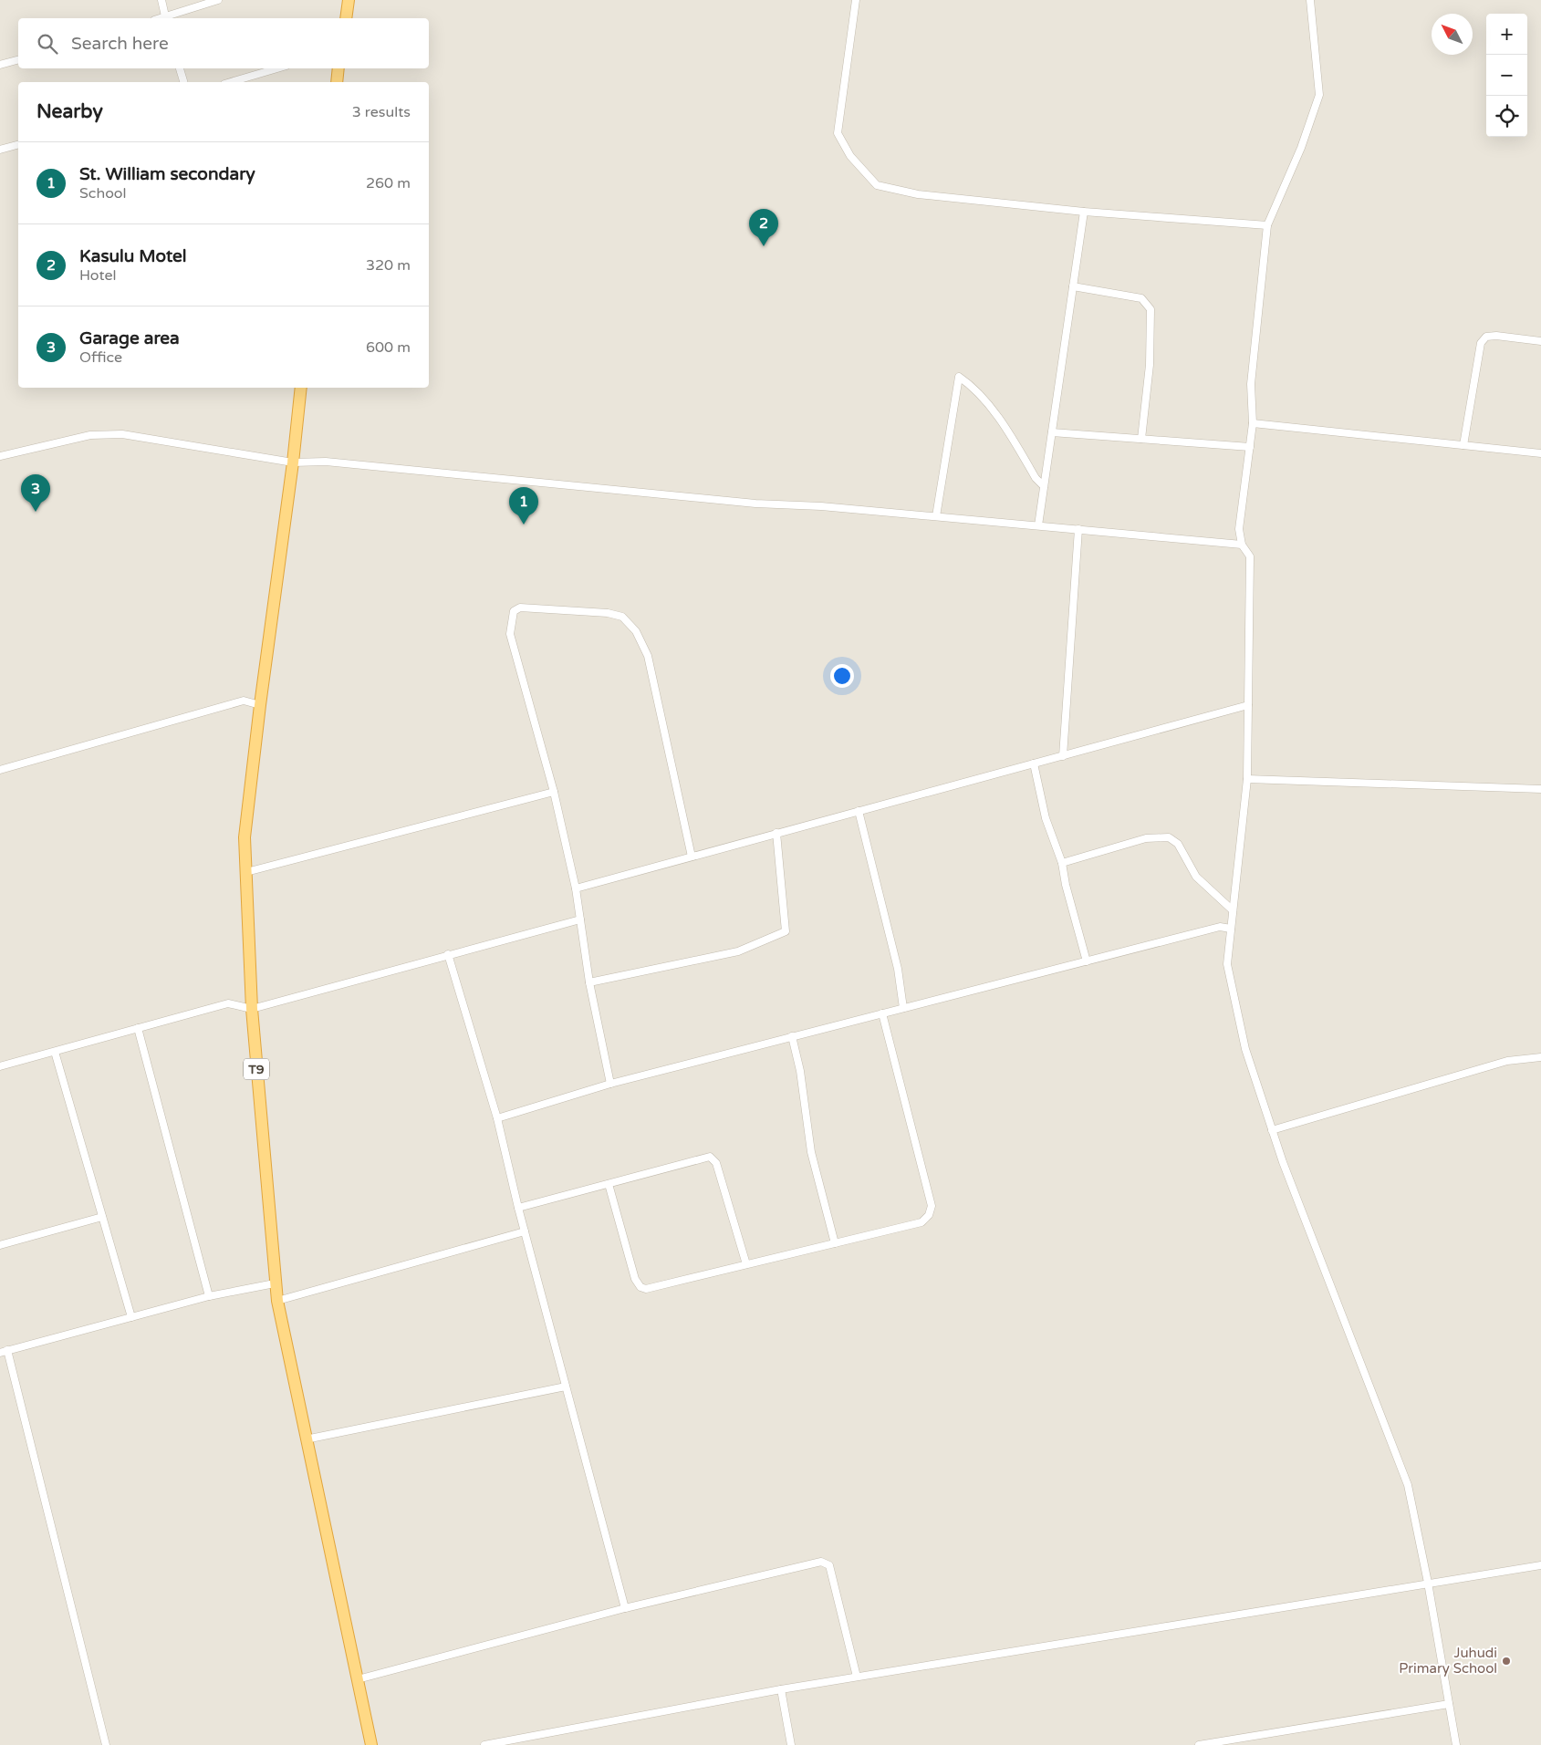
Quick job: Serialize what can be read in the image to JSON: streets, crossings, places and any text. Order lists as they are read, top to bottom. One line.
{"streets":{"highway":["T9"]},"places":["Juhudi Primary School"],"north":"top left","page":{"map_buttons":["+","−"],"search":"Search here","heading":["Nearby","3 results"],"list":[{"mark":"1","name":"St. William secondary","note":"School","value":"260 m"},{"mark":"2","name":"Kasulu Motel","note":"Hotel","value":"320 m"},{"mark":"3","name":"Garage area","note":"Office","value":"600 m"}],"pins":["2","3","1"]}}
